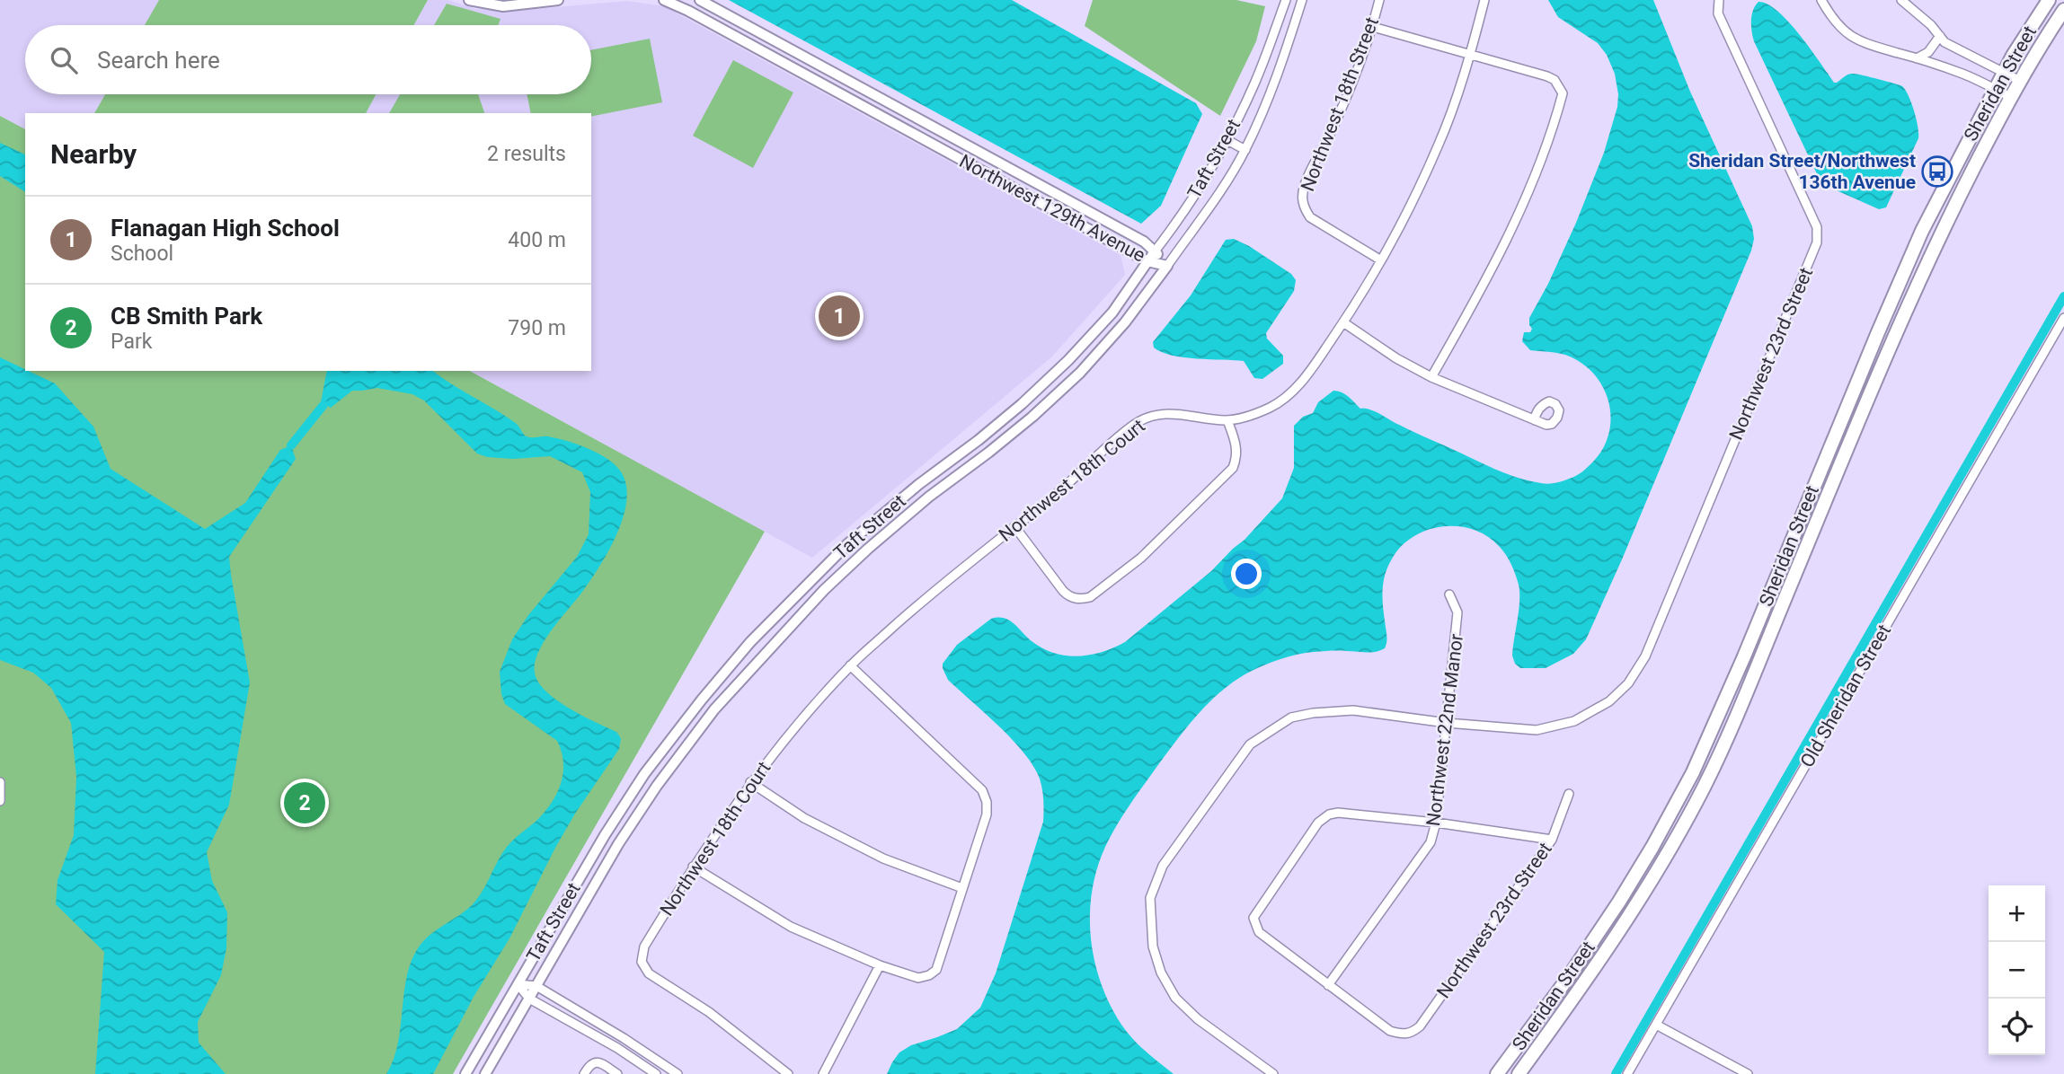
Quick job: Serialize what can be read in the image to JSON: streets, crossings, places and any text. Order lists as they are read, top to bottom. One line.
{"streets":{"main road":["Sheridan Street"],"street":["Northwest 18th Street","Taft Street","Northwest 129th Avenue","Northwest 23rd Street","Northwest 18th Court","Old Sheridan Street","Northwest 22nd Manor"]},"crossings":[["Northwest 18th Street","Northwest 18th Court"],["Taft Street","Northwest 129th Avenue"],["Northwest 23rd Street","Northwest 22nd Manor"]],"places":{"bus stop":["Sheridan Street/Northwest 136th Avenue"]},"page":{"search":"Search here","heading":["Nearby","2 results"],"list":[{"mark":"1","name":"Flanagan High School","note":"School","value":"400 m"},{"mark":"2","name":"CB Smith Park","note":"Park","value":"790 m"}],"pins":["1","2"],"map_buttons":["+","−"]}}
